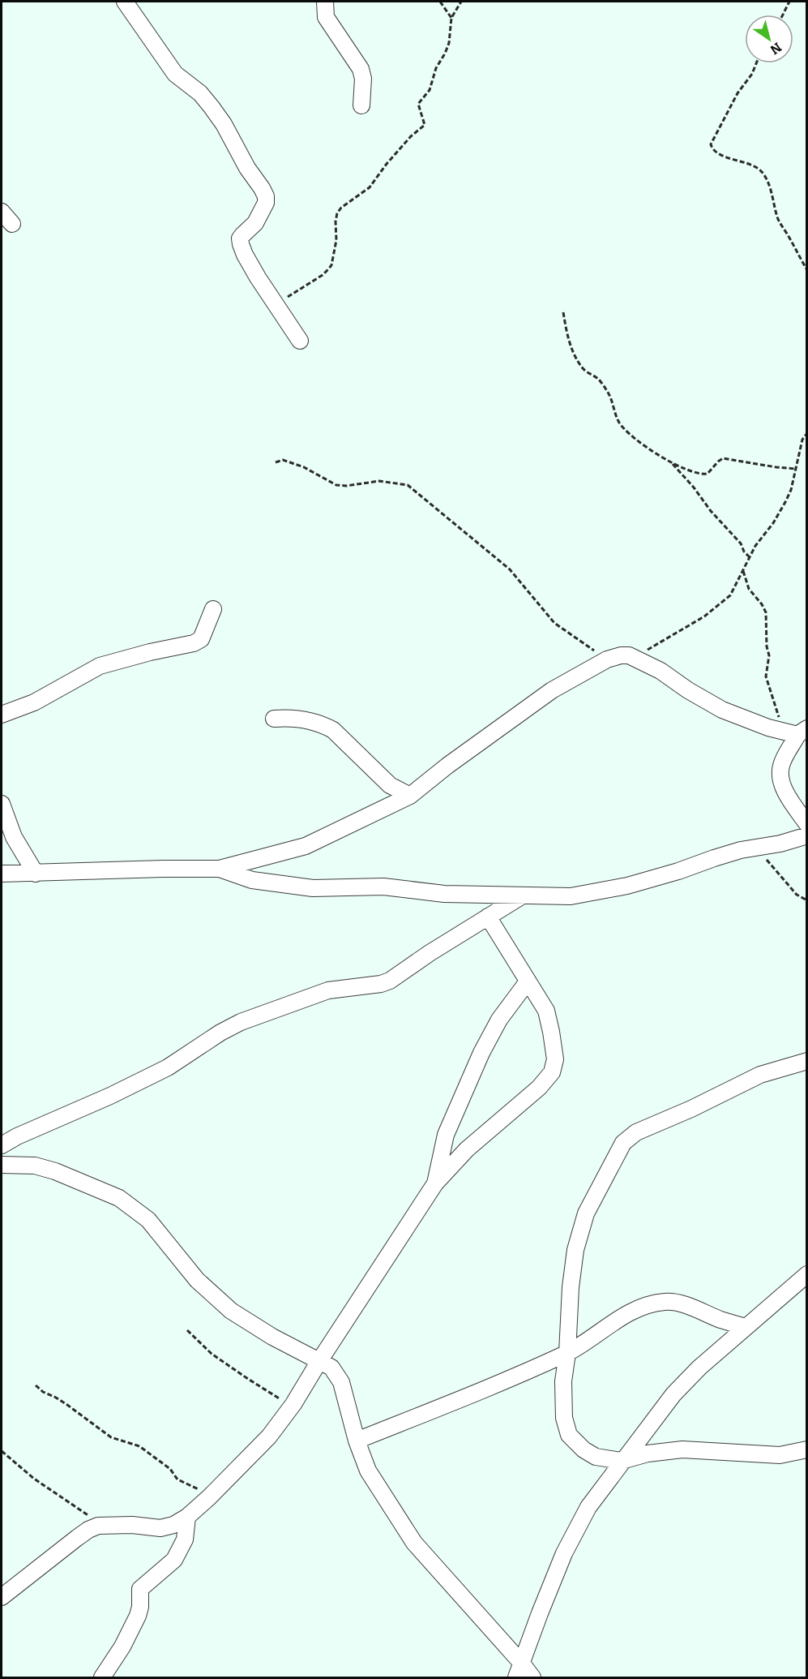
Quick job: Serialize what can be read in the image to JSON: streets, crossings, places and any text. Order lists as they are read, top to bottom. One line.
{"north":"bottom right"}
